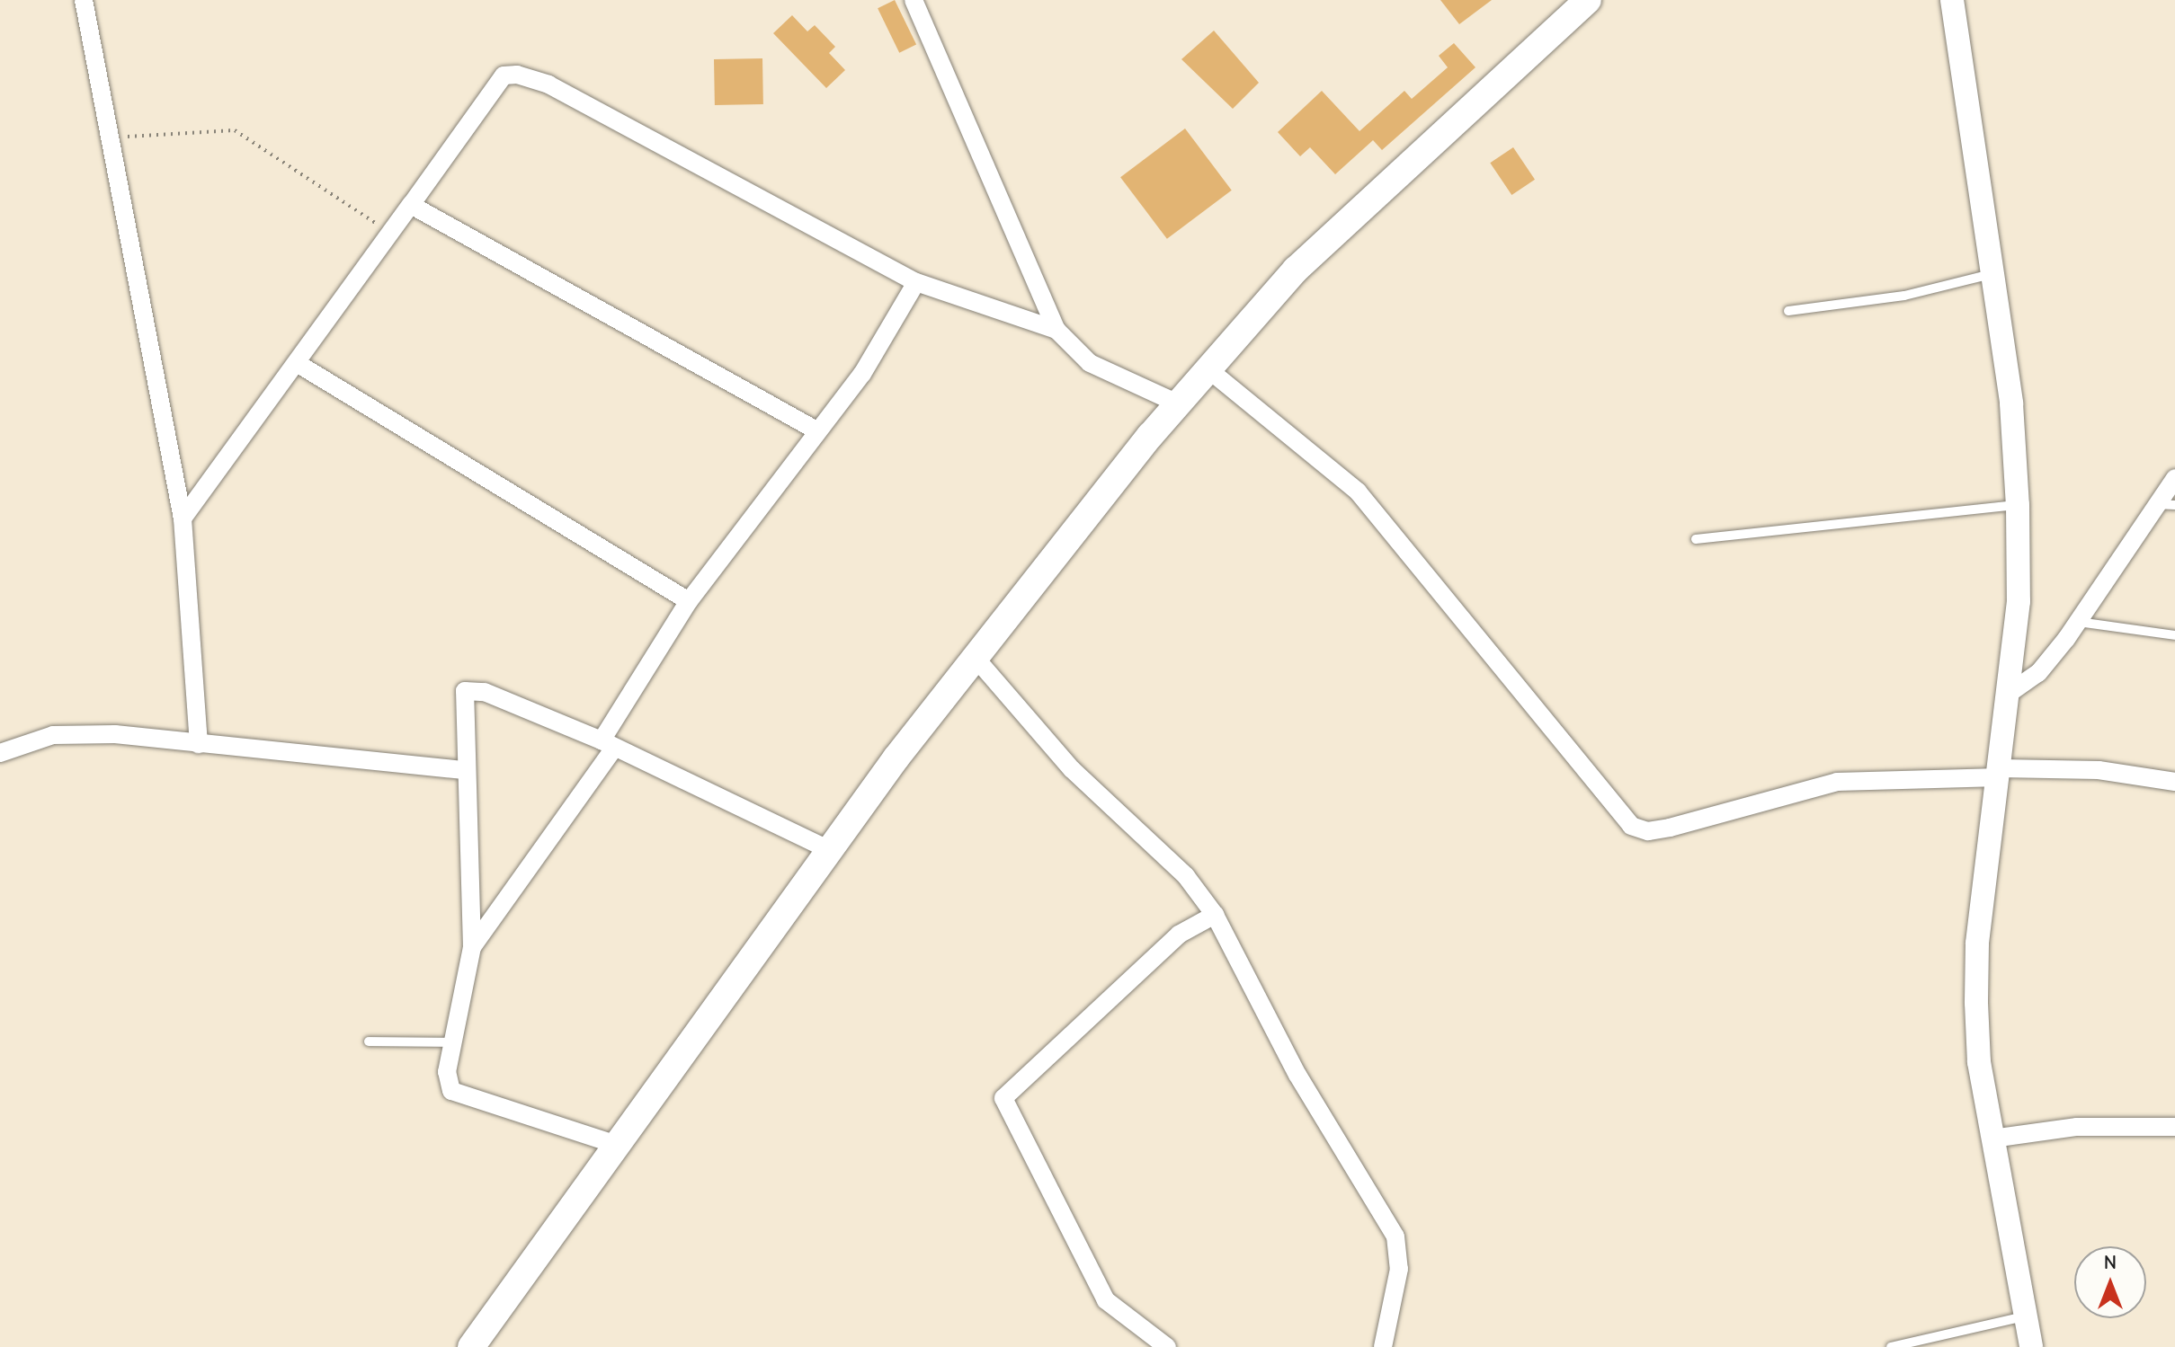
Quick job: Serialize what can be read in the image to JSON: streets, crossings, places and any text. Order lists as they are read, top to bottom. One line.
{"north":"top"}
